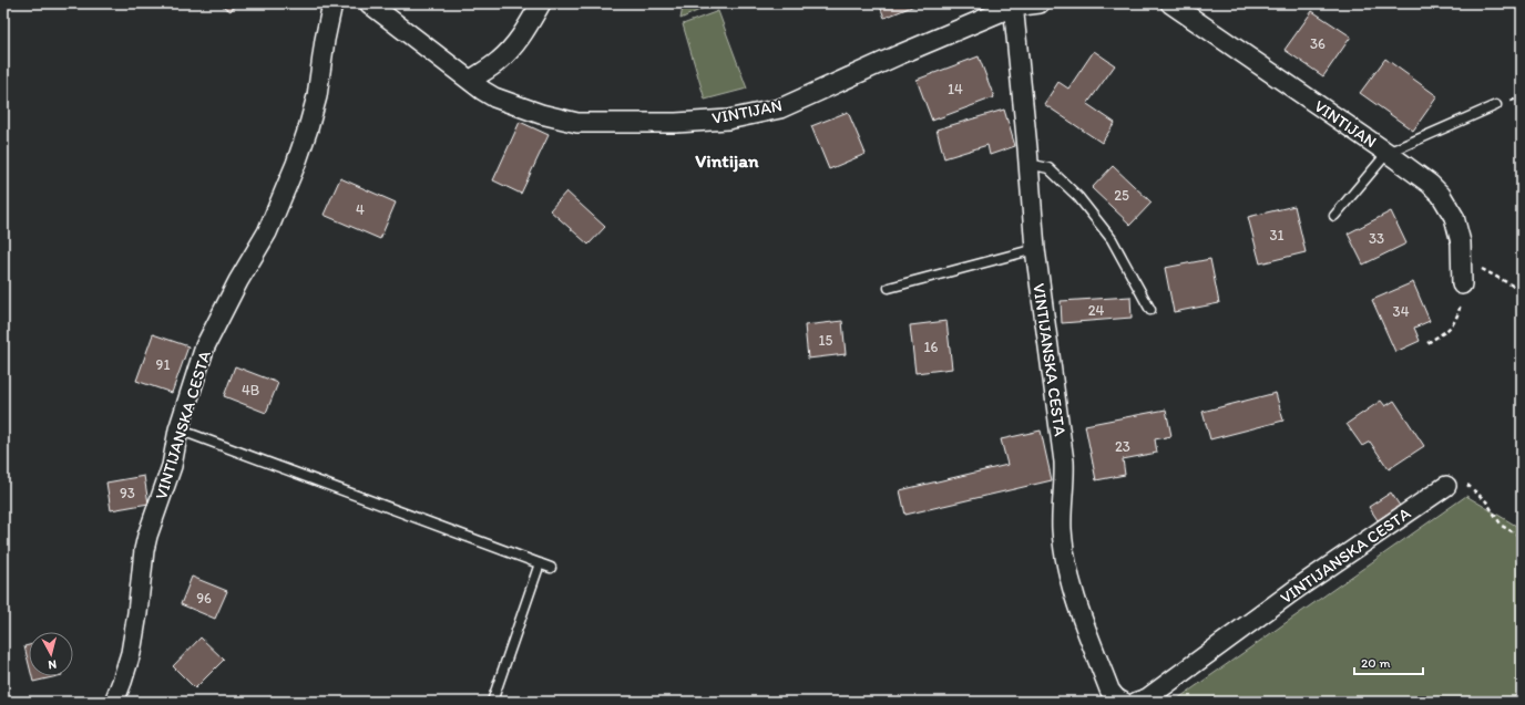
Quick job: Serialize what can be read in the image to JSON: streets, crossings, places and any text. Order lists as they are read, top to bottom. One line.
{"streets":{"street":["VINTIJAN","VINTIJANSKA CESTA"]},"crossings":[["VINTIJAN","VINTIJANSKA CESTA"]],"districts":["Vintijan"],"house_numbers":["36","14","25","4","31","33","24","34","15","16","91","4B","23","93","96"],"scale_bar":"20 m","north":"bottom"}
